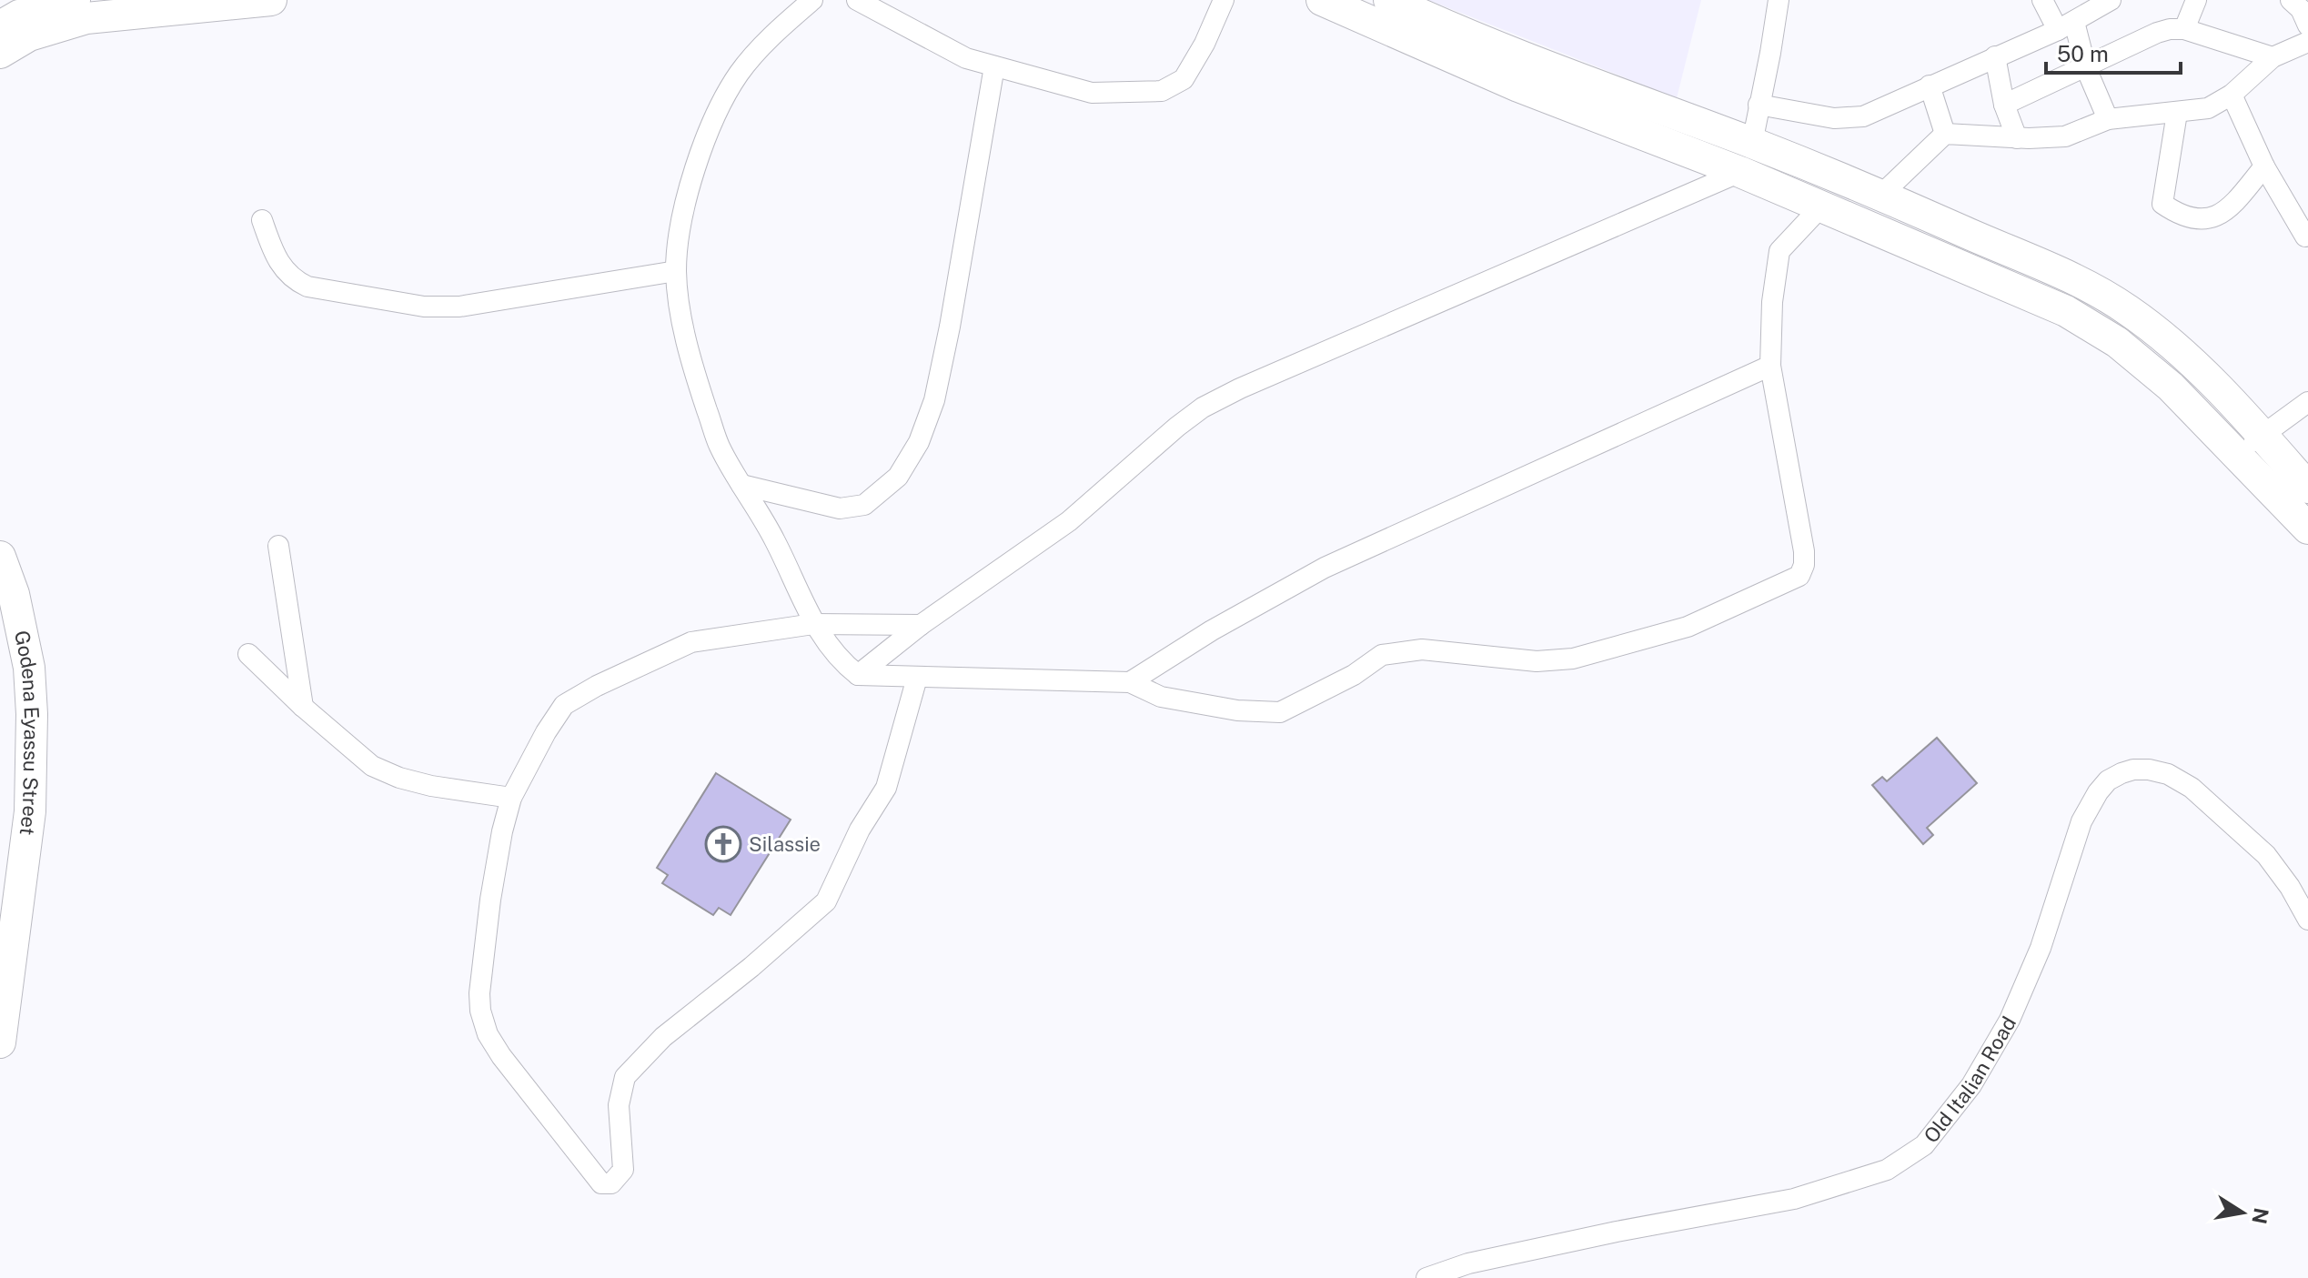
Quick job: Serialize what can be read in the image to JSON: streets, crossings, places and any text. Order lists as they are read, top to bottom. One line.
{"streets":{"main road":["Godena Eyassu Street"],"street":["Old Italian Road"]},"places":{"church":["Silassie"]},"scale_bar":"50 m","north":"right"}
